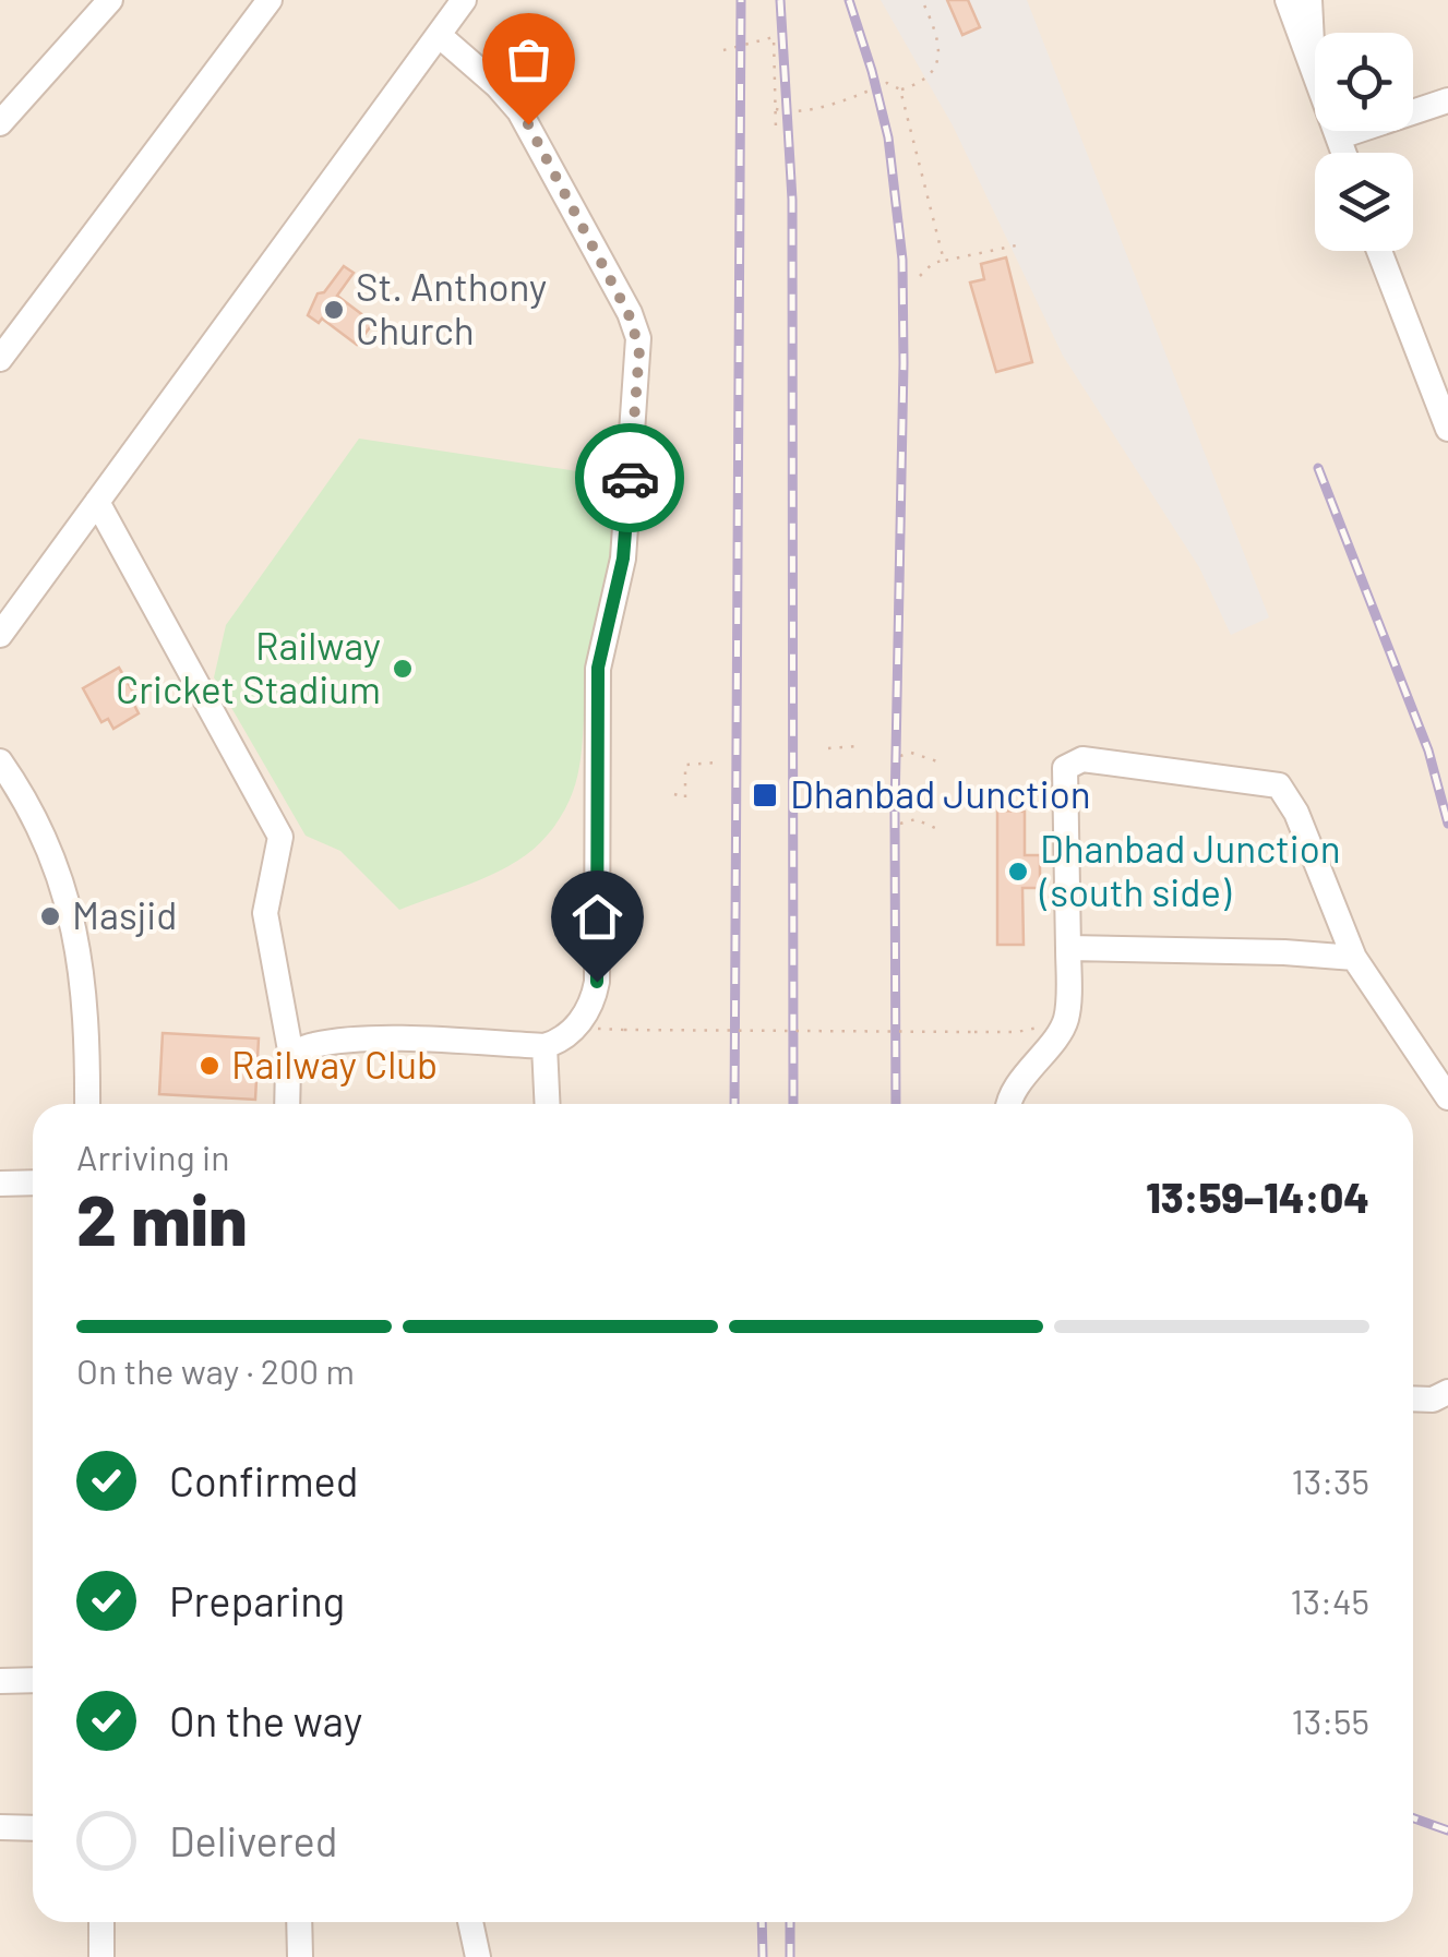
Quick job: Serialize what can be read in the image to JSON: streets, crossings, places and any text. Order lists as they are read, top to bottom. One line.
{"places":{"other":["St. Anthony Church","Railway Cricket Stadium","Dhanbad Junction (south side)","Masjid","Railway Club"],"transit":["Dhanbad Junction"]},"page":{"heading":["2 min","Arriving in","13:59–14:04"],"bar":"On the way · 200 m","list":[["Confirmed","13:35"],["Preparing","13:45"],["On the way","13:55"],"Delivered"]}}
